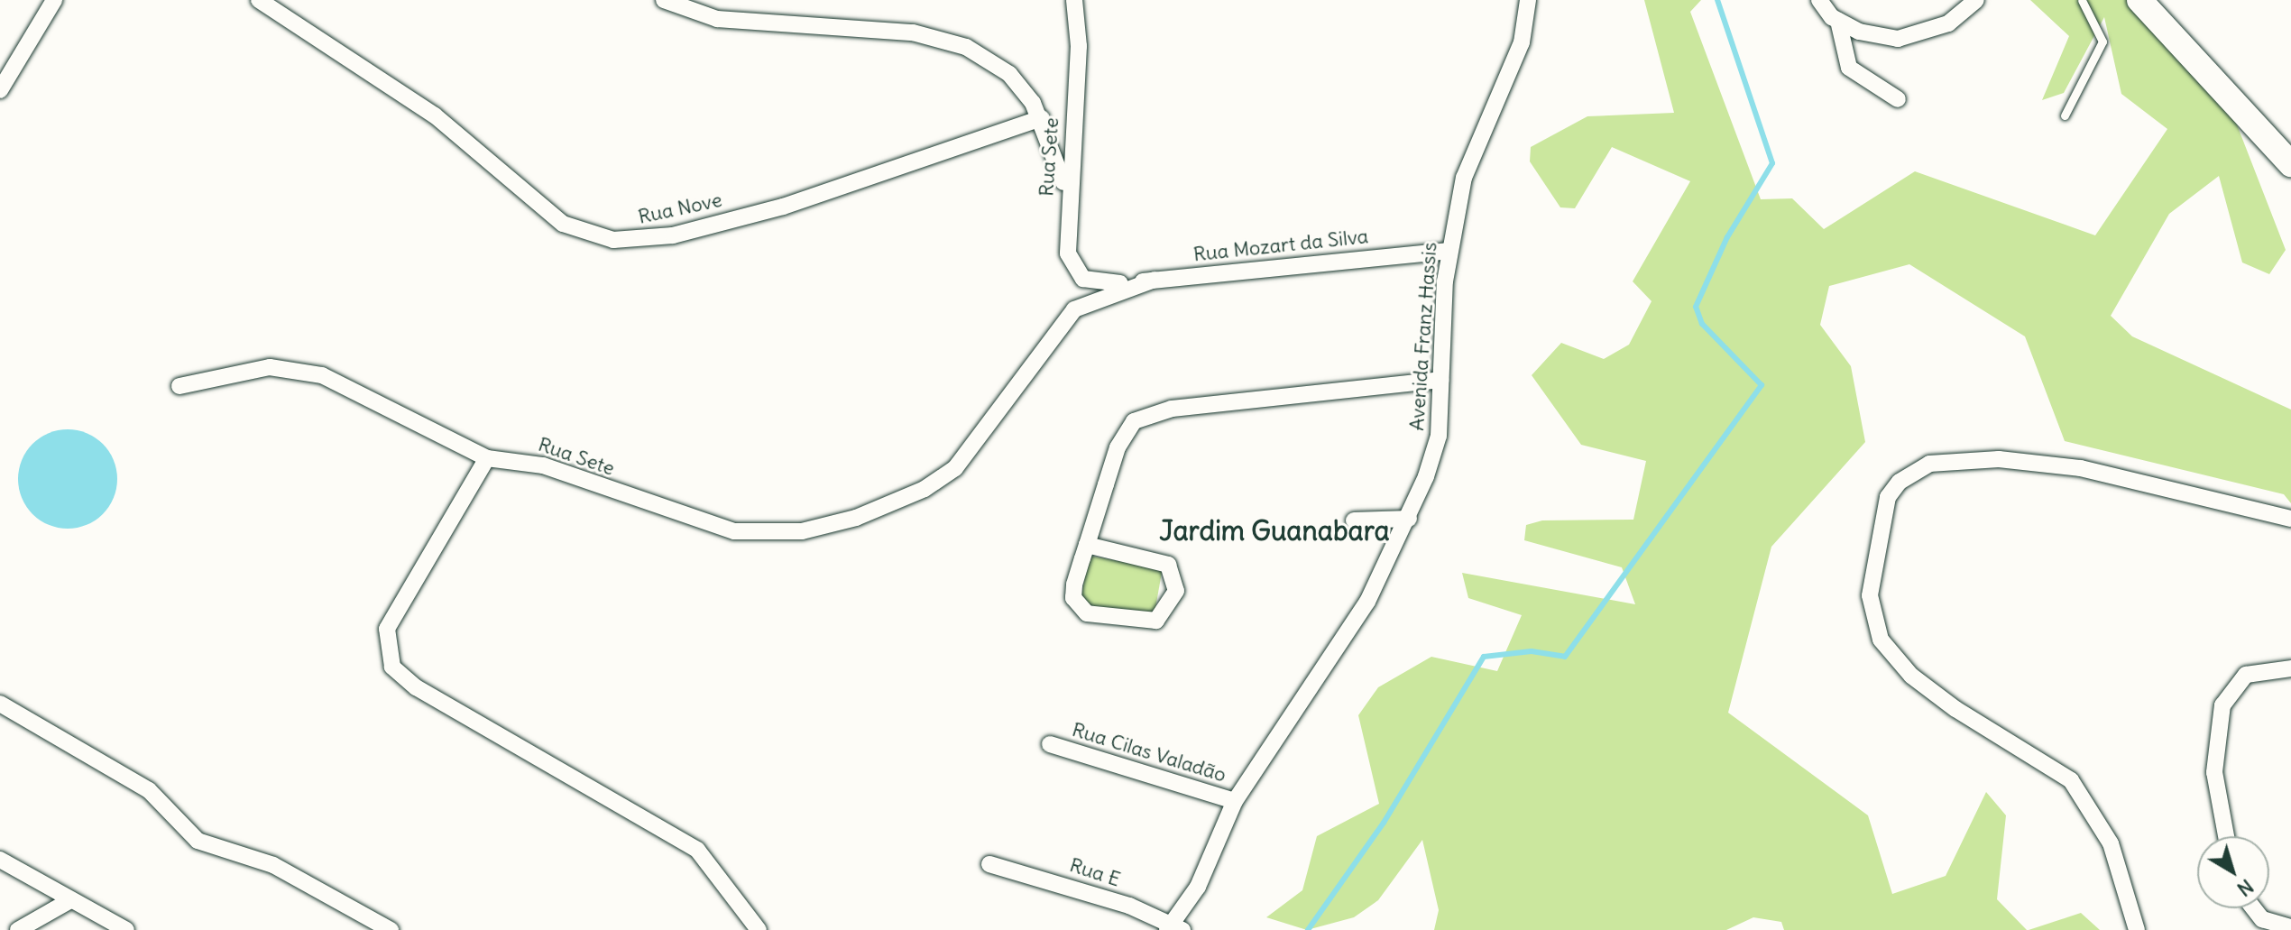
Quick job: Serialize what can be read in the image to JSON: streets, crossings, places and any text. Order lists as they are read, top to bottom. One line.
{"streets":{"street":["Rua Sete","Rua Nove","Rua Mozart da Silva","Avenida Franz Hassis","Rua Cilas Valadão","Rua E"]},"crossings":[["Rua Sete","Rua Mozart da Silva"],["Rua Mozart da Silva","Avenida Franz Hassis"],["Avenida Franz Hassis","Rua Cilas Valadão"],["Avenida Franz Hassis","Rua E"]],"districts":["Jardim Guanabara"],"north":"bottom right"}
